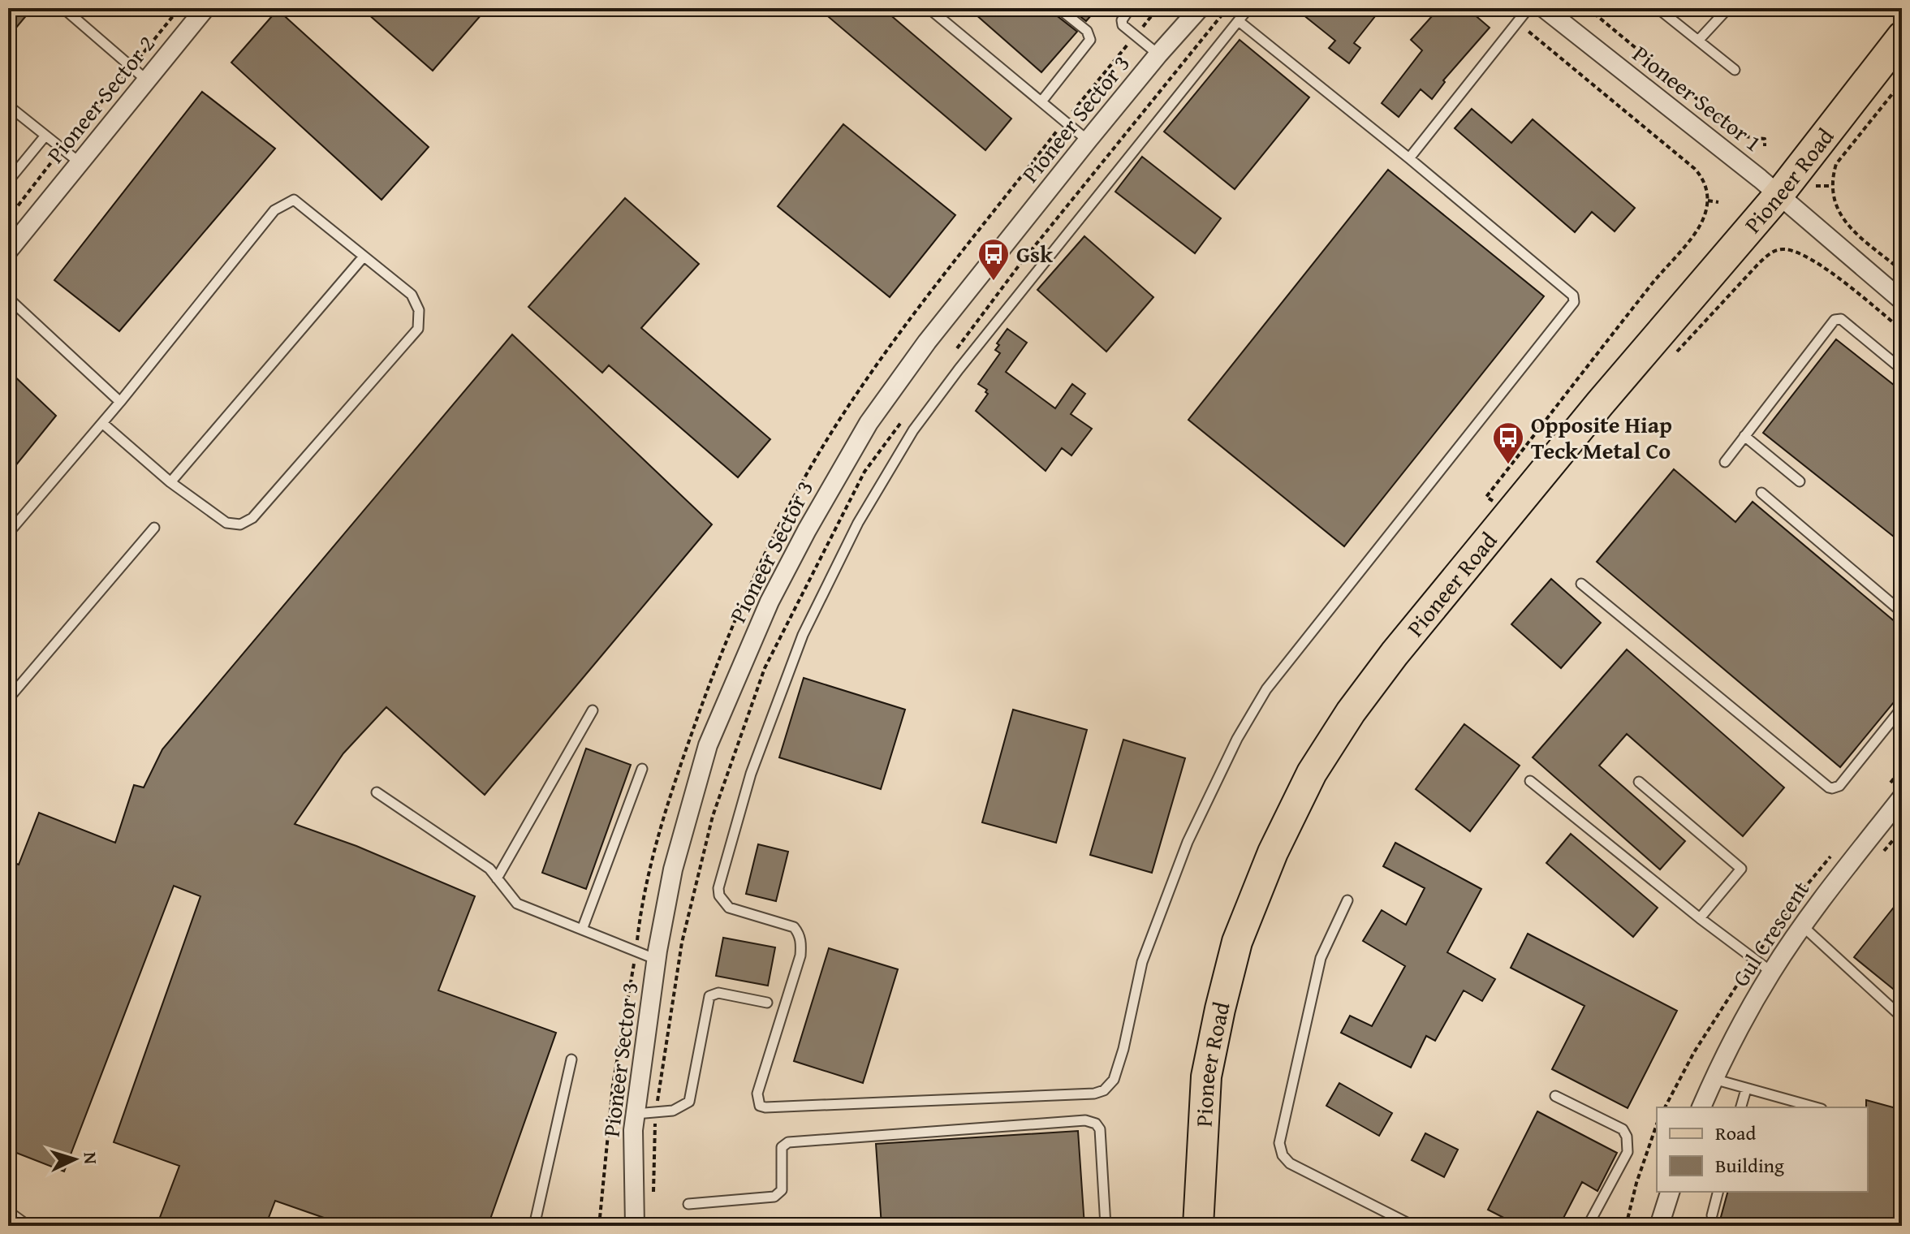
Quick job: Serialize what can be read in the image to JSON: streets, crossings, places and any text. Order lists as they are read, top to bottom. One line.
{"streets":{"main road":["Pioneer Road"],"street":["Pioneer Sector 1","Pioneer Sector 2","Pioneer Sector 3","Gul Crescent"]},"crossings":[["Pioneer Sector 1","Pioneer Road"]],"places":{"bus stop":["Gsk","Opposite Hiap Teck Metal Co"]},"legend":["Road","Building"],"north":"right"}
